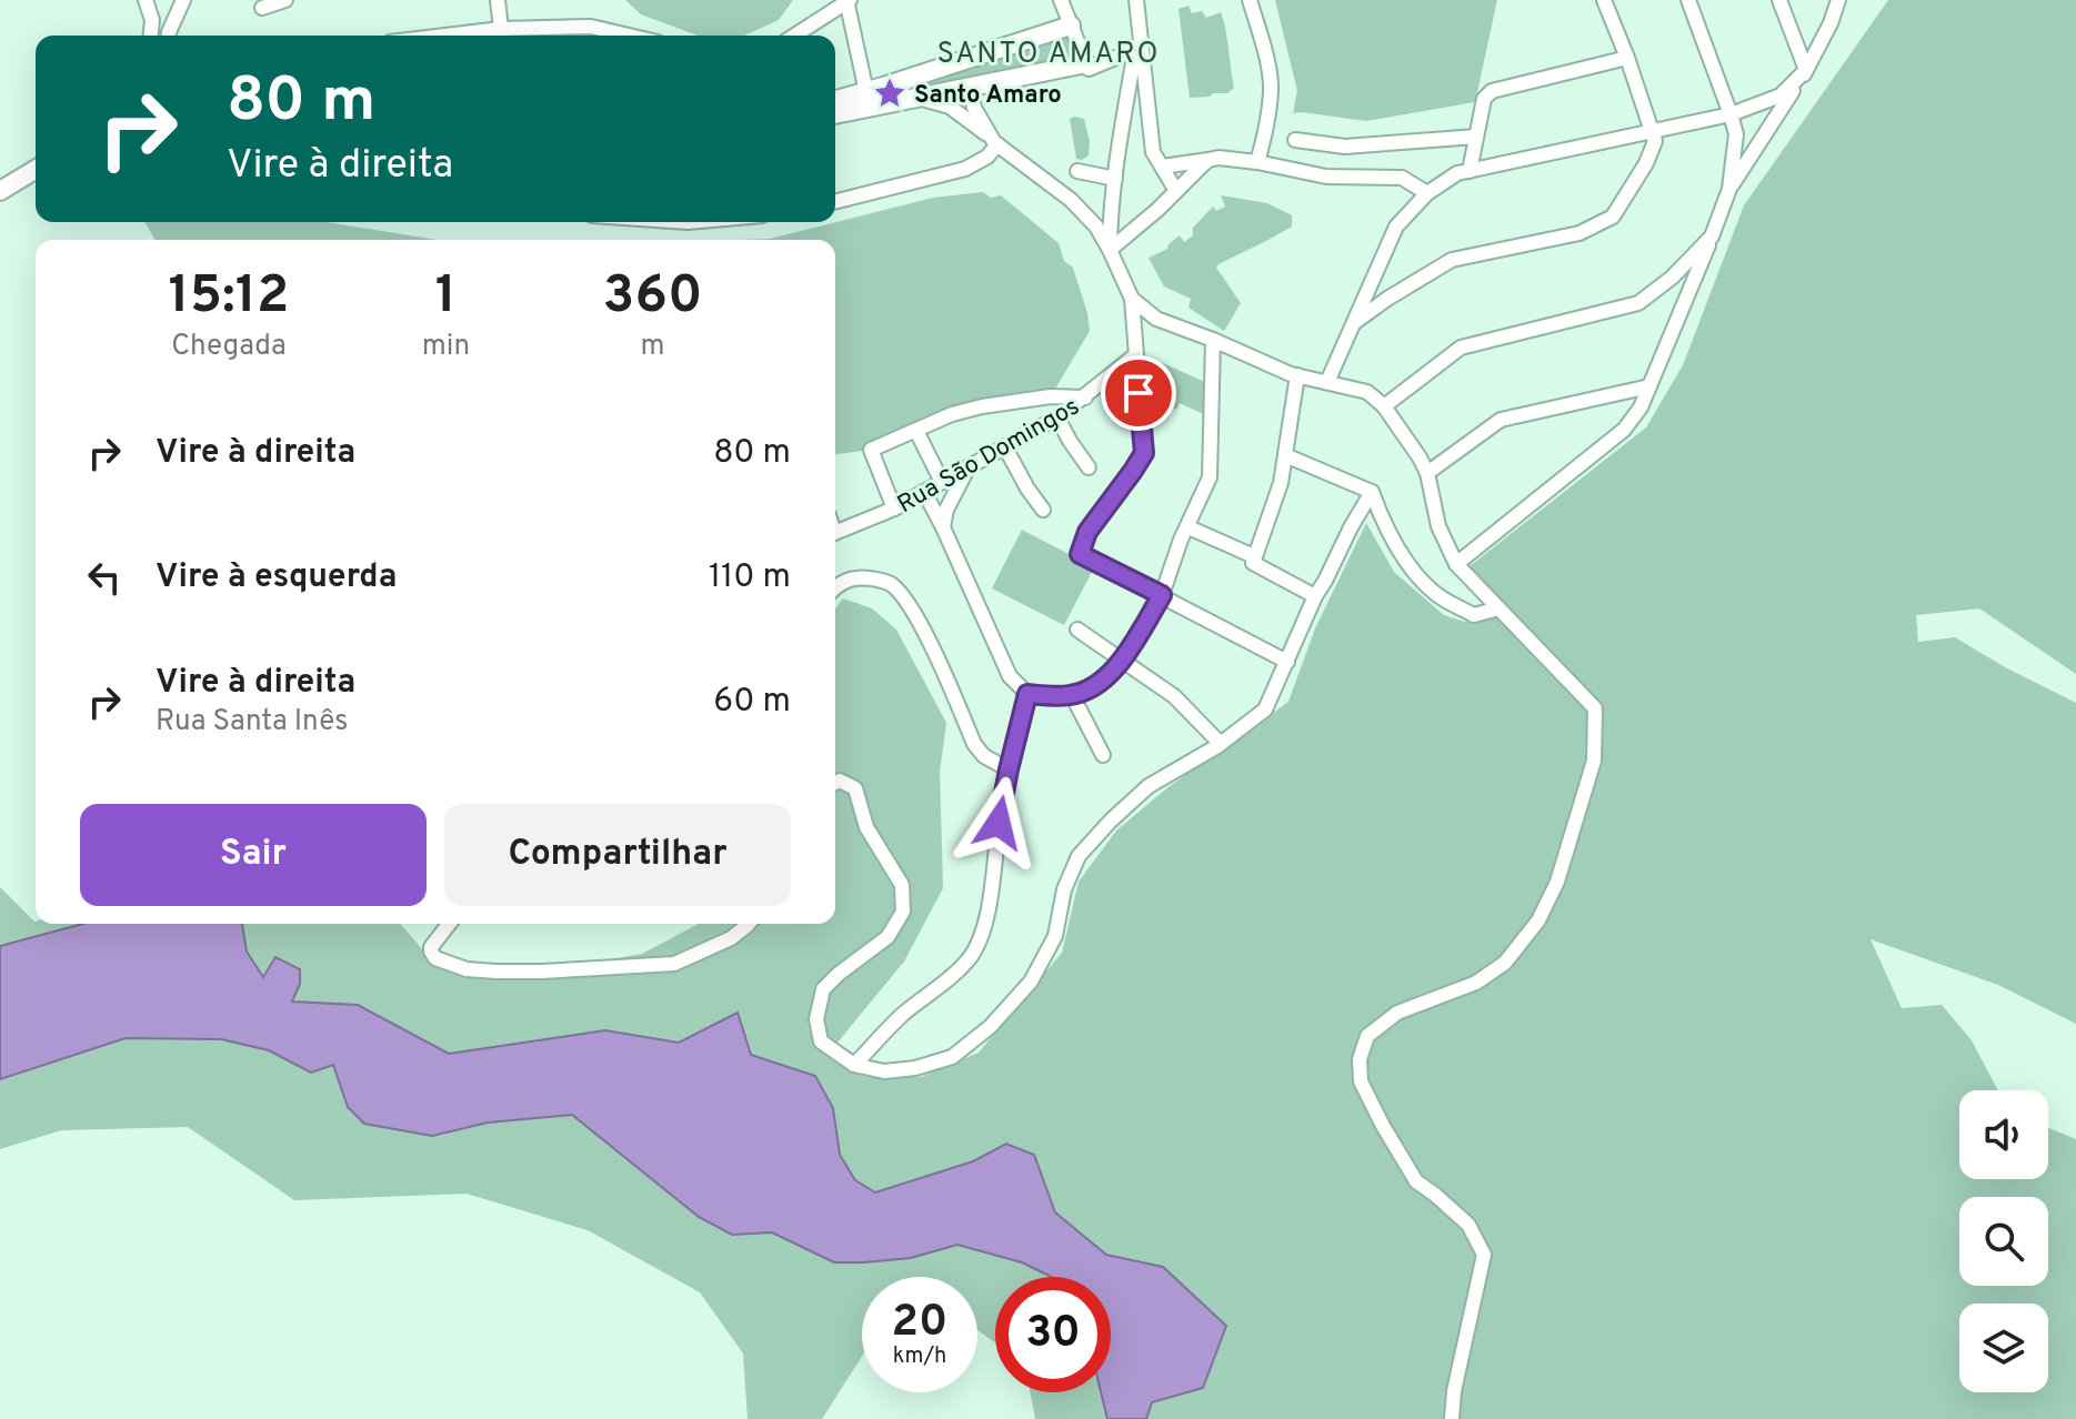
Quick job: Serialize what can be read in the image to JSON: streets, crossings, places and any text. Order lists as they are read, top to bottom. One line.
{"streets":{"street":["Rua São Domingos"]},"districts":["SANTO AMARO"],"places":{"place":["Santo Amaro"]},"page":{"turn":["80 m","Vire à direita"],"eta":["15:12","Chegada","1","min","360","m"],"list":[{"name":"Vire à direita","value":"80 m"},{"name":"Vire à esquerda","value":"110 m"},{"name":"Vire à direita","note":"Rua Santa Inês","value":"60 m"}],"buttons":["Sair","Compartilhar"],"speed":"20 km/h","limit":"30"}}
